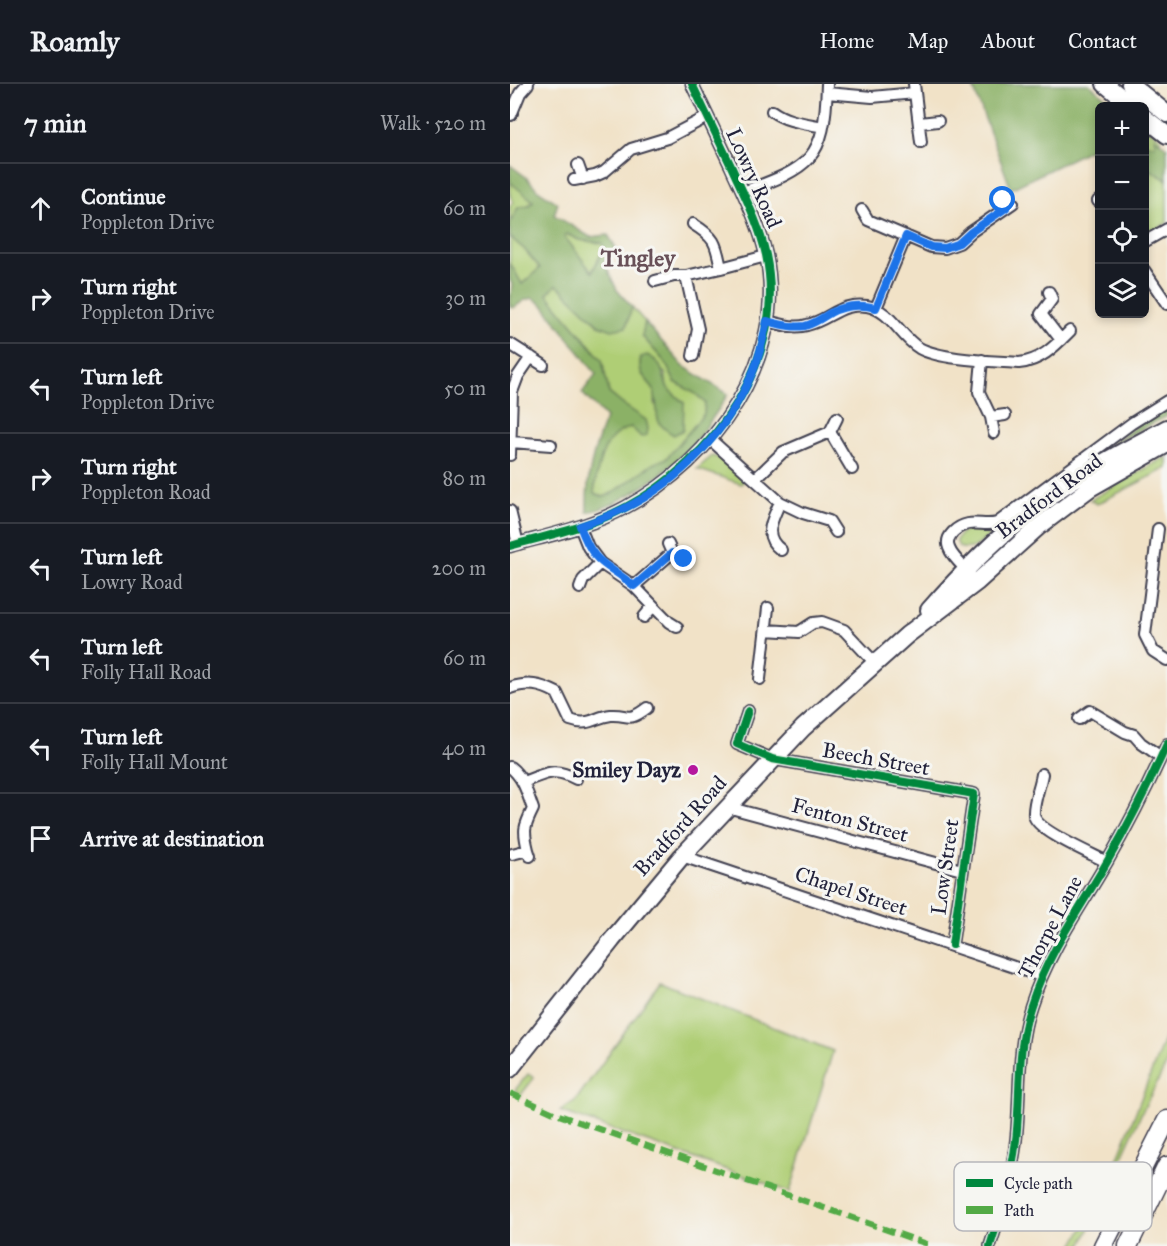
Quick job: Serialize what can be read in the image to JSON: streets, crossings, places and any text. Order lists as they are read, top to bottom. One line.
{"streets":{"main road":["Bradford Road"],"street":["Lowry Road","Beech Street","Fenton Street","Low Street","Chapel Street","Thorpe Lane"]},"crossings":[["Bradford Road","Beech Street"],["Bradford Road","Fenton Street"],["Bradford Road","Chapel Street"],["Beech Street","Low Street"],["Fenton Street","Low Street"],["Low Street","Chapel Street"],["Chapel Street","Thorpe Lane"]],"districts":["Tingley"],"places":["Smiley Dayz"],"legend":["Cycle path","Path"],"page":{"header":"Roamly","nav":["Home","Map","About","Contact"],"heading":["7 min","Walk · 520 m"],"map_buttons":["+","−"],"list":[["Continue","Poppleton Drive","60 m"],["Turn right","Poppleton Drive","30 m"],["Turn left","Poppleton Drive","50 m"],["Turn right","Poppleton Road","80 m"],["Turn left","Lowry Road","200 m"],["Turn left","Folly Hall Road","60 m"],["Turn left","Folly Hall Mount","40 m"],"Arrive at destination"]}}
